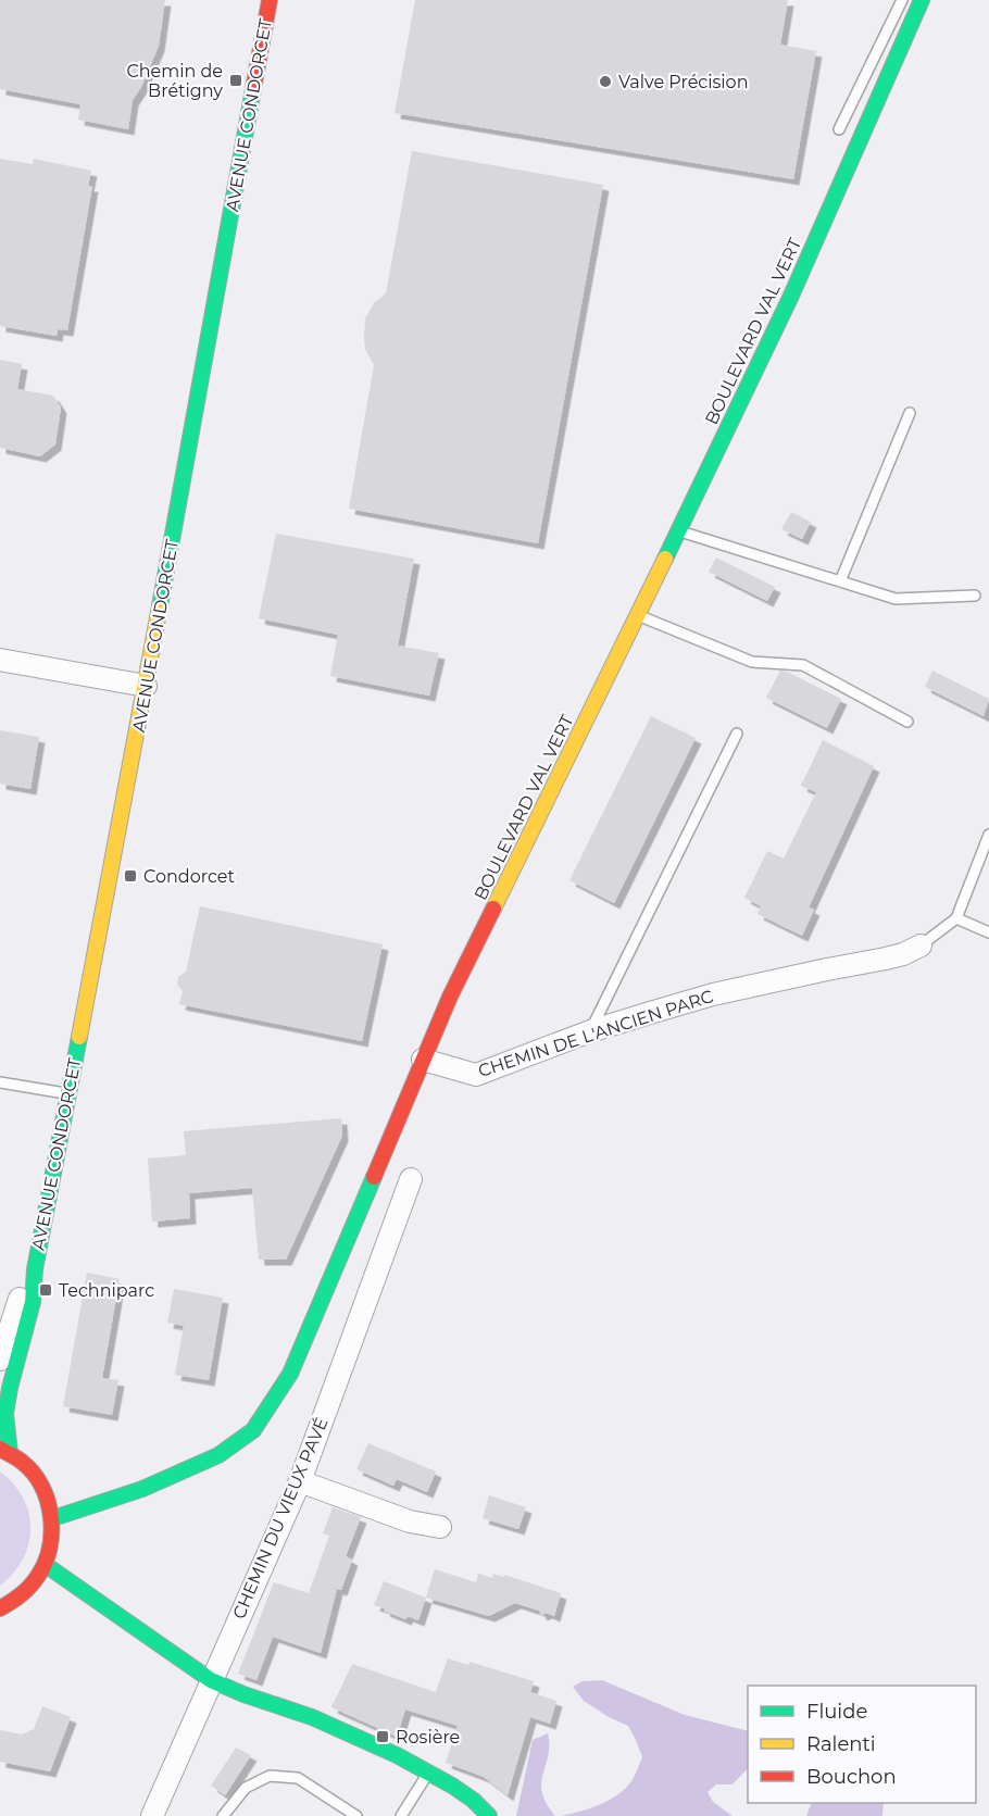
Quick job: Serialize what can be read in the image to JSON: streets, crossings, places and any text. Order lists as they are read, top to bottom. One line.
{"streets":{"street":["AVENUE CONDORCET","BOULEVARD VAL VERT","CHEMIN DE L'ANCIEN PARC","CHEMIN DU VIEUX PAVÉ"]},"crossings":[["BOULEVARD VAL VERT","CHEMIN DE L'ANCIEN PARC"]],"places":{"transit":["Chemin de Brétigny","Condorcet","Techniparc","Rosière"],"other":["Valve Précision"]},"legend":["Fluide","Ralenti","Bouchon"]}
